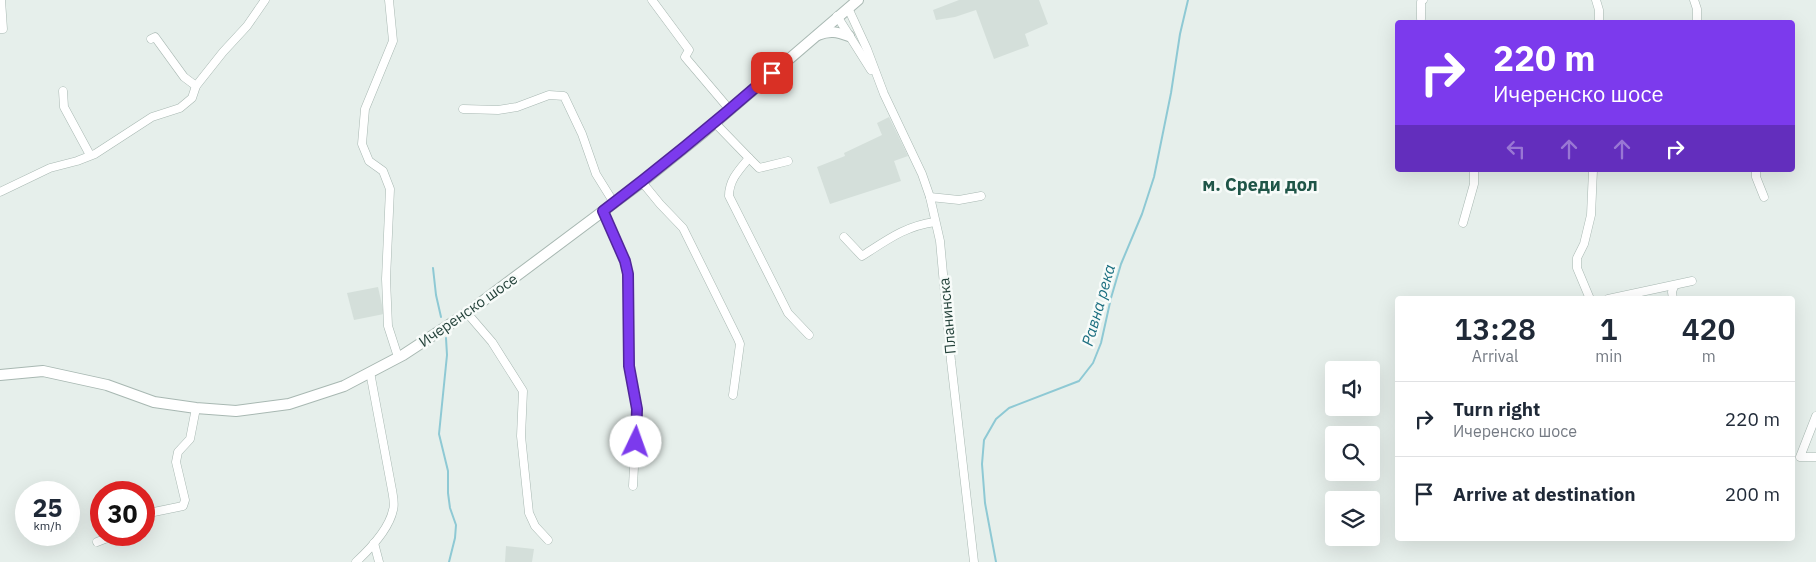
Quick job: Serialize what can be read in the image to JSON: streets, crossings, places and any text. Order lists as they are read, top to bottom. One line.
{"streets":{"street":["Ичеренско шосе","Планинска"]},"districts":["м. Среди дол"],"water":["Равна река"],"page":{"turn":["220 m","Ичеренско шосе"],"eta":["13:28","Arrival","1","min","420","m"],"list":[{"name":"Turn right","note":"Ичеренско шосе","value":"220 m"},{"name":"Arrive at destination","value":"200 m"}],"speed":"25 km/h","limit":"30"}}
